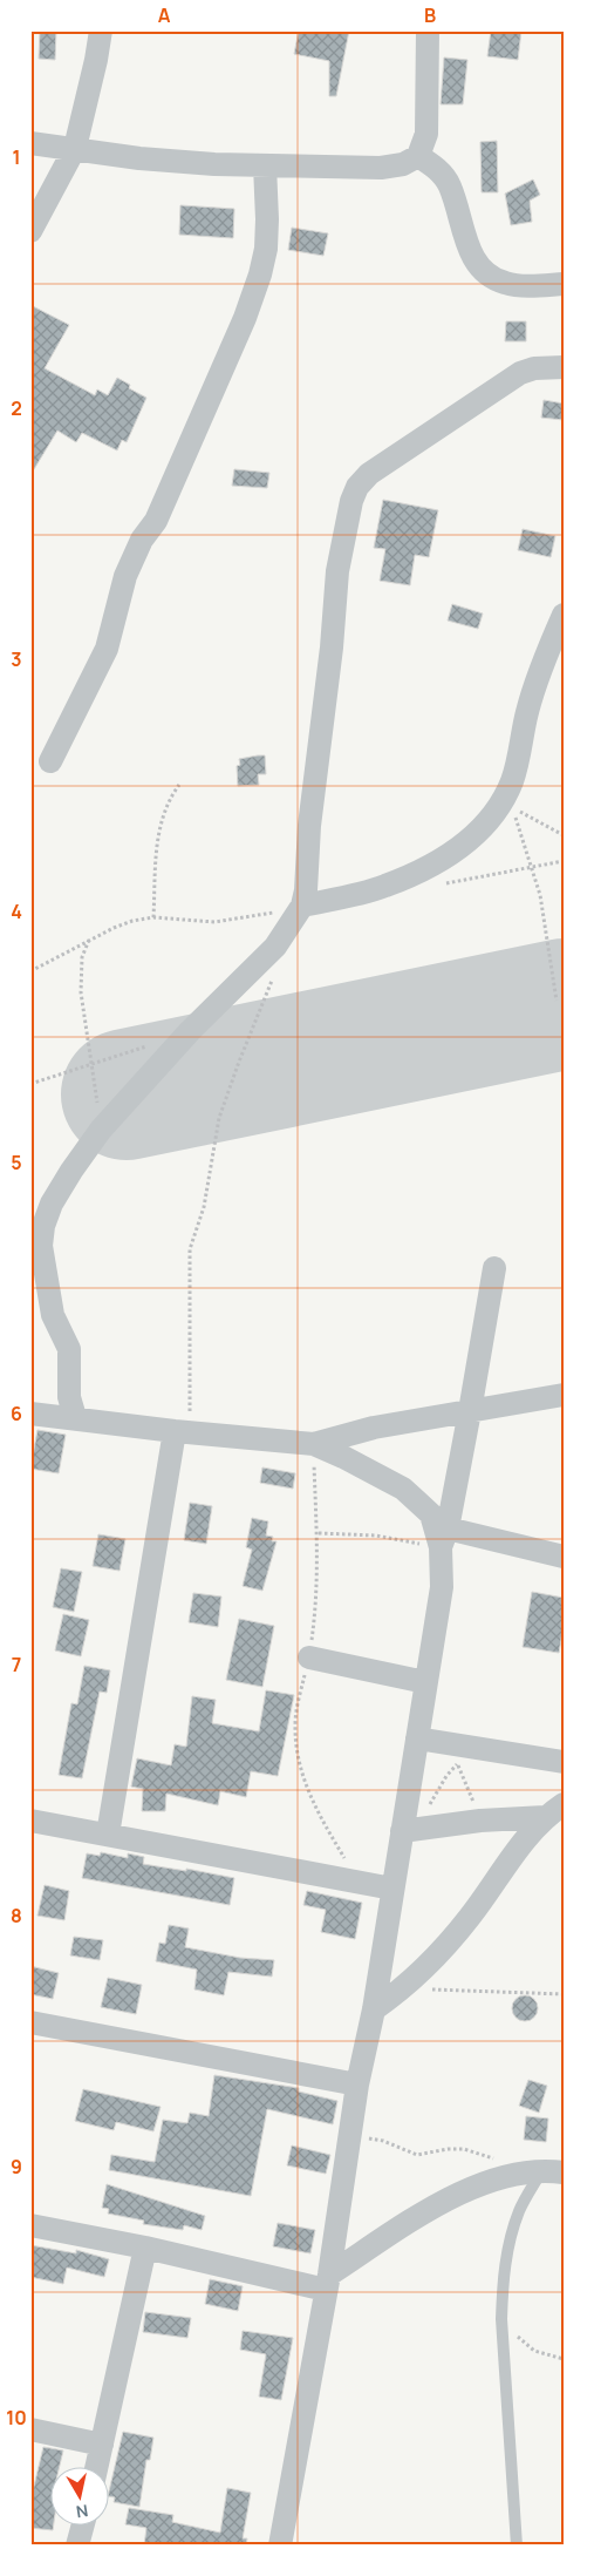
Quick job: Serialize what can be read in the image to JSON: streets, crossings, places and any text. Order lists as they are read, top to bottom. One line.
{"north":"bottom","grid":{"columns":["A","B"],"rows":["1","2","3","4","5","6","7","8","9","10"]}}
